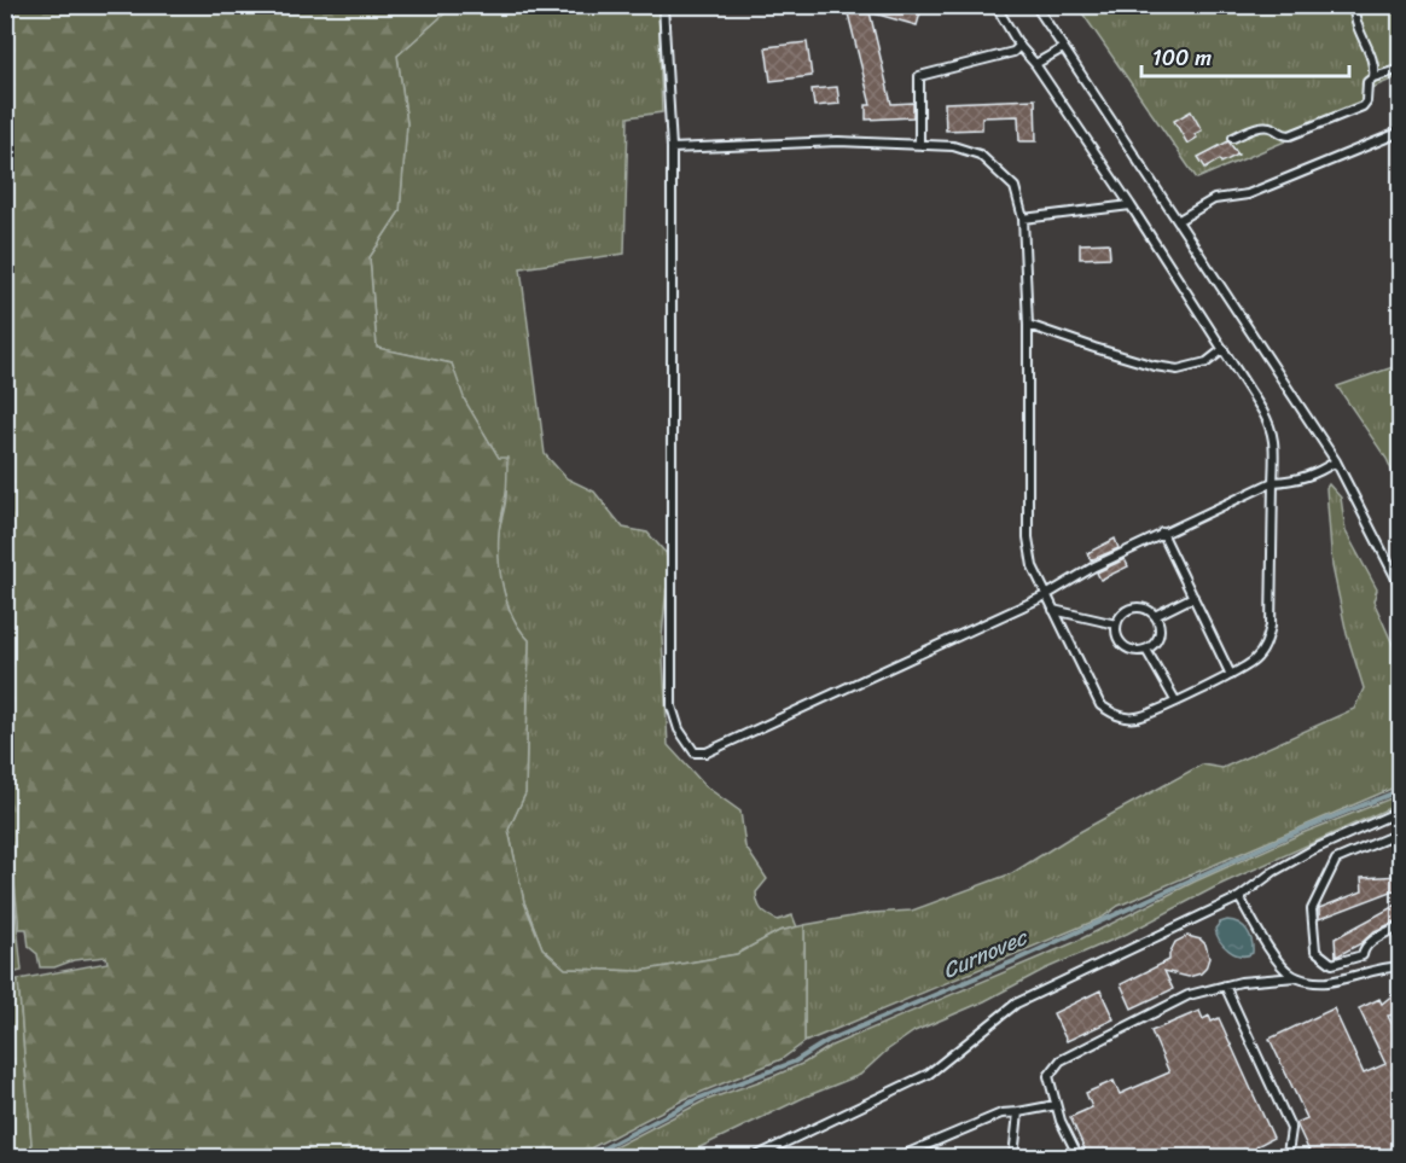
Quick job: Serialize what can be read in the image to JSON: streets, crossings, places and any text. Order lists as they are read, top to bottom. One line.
{"water":["Curnovec"],"scale_bar":"100 m"}
